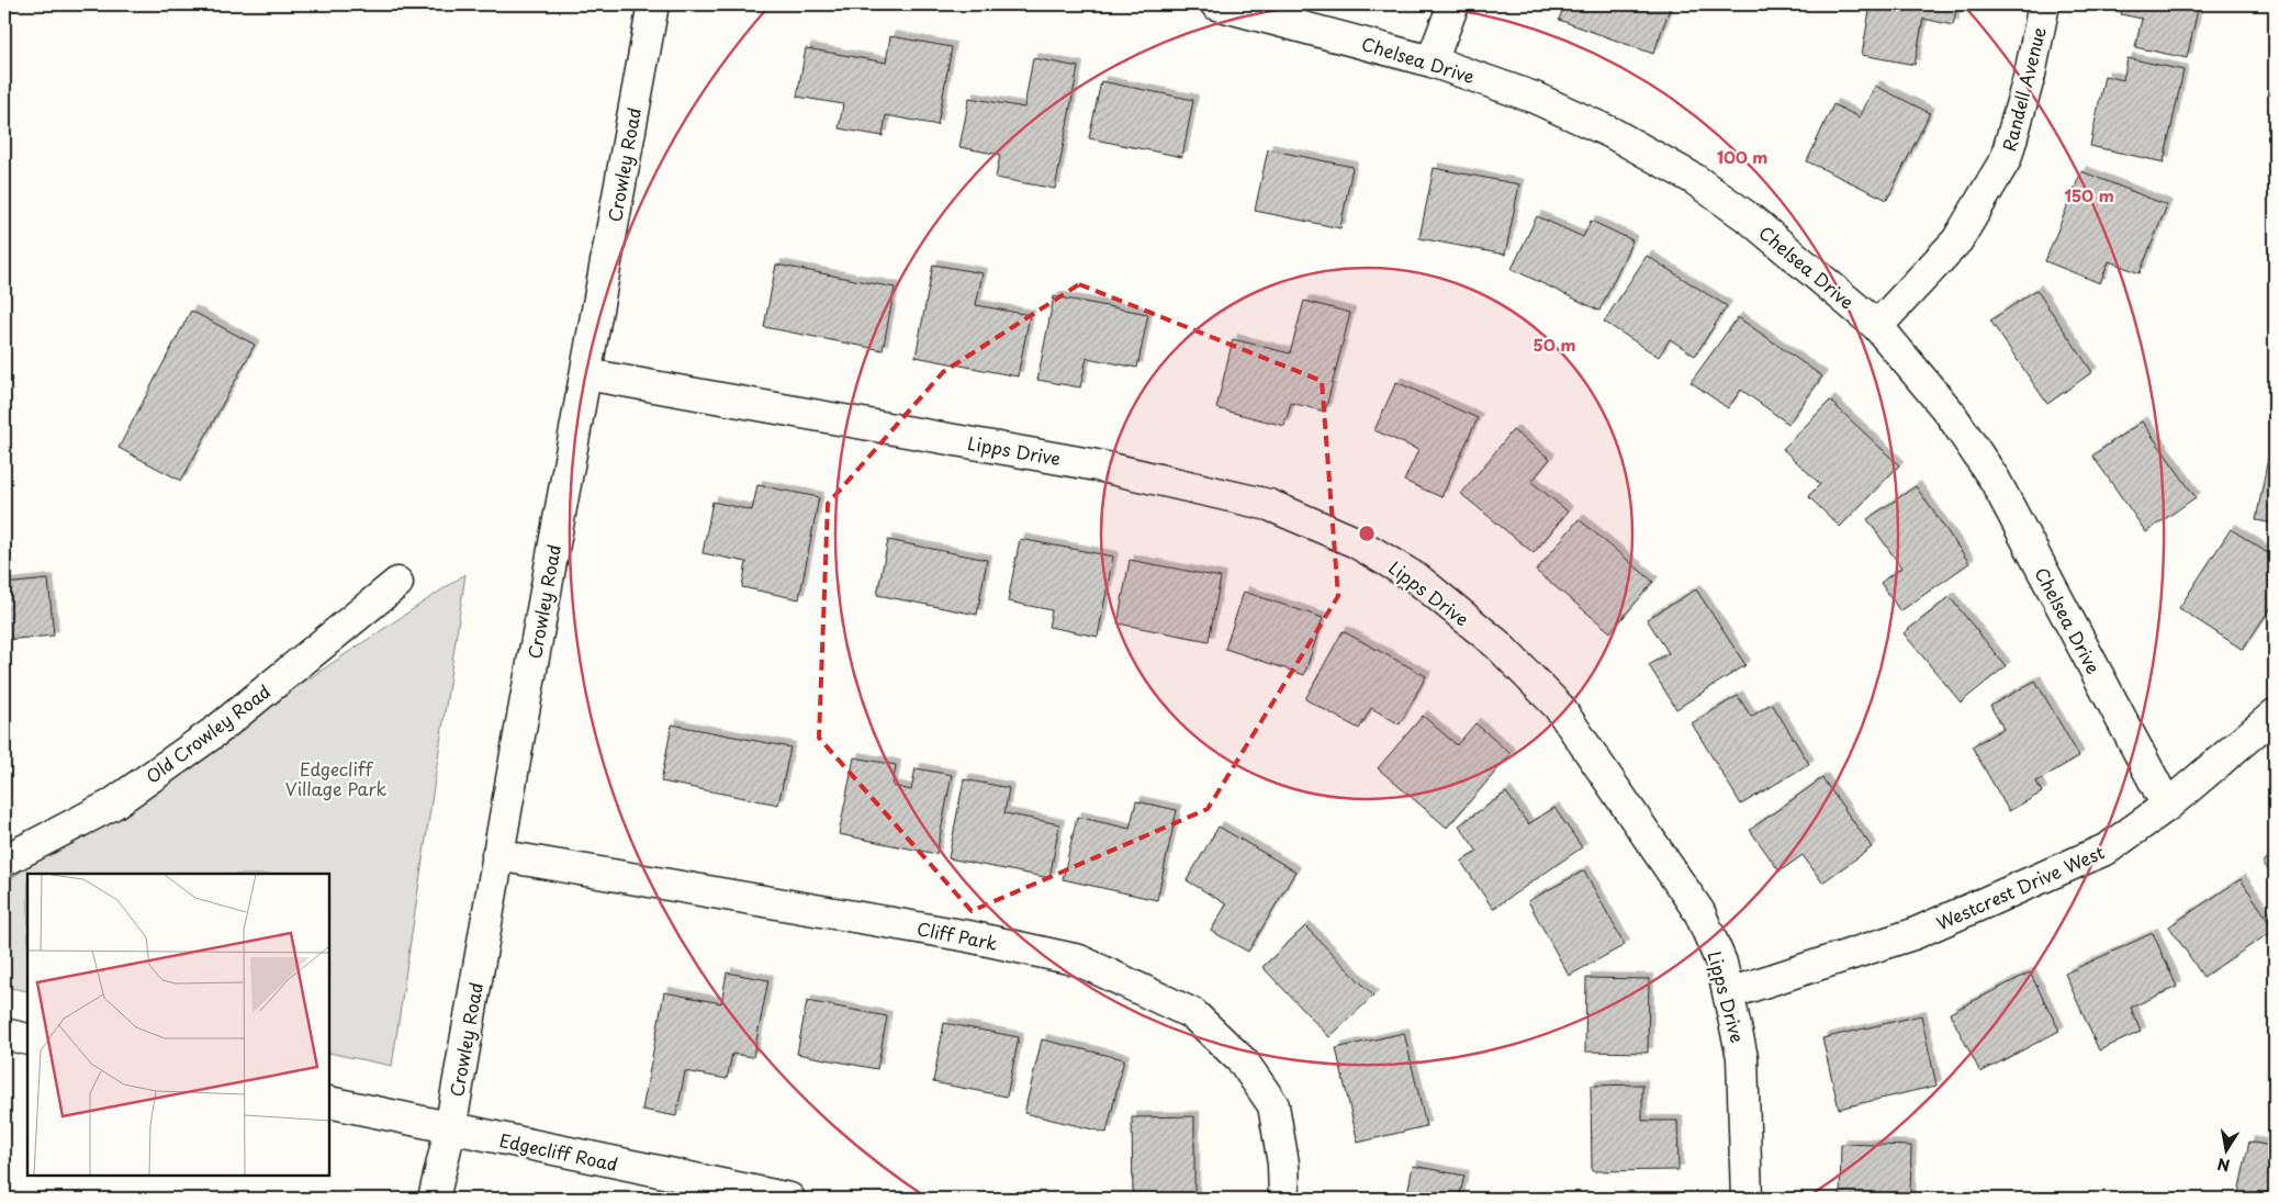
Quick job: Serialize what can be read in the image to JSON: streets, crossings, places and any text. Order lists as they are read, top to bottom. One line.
{"streets":{"street":["Chelsea Drive","Randell Avenue","Crowley Road","Lipps Drive","Old Crowley Road","Westcrest Drive West","Cliff Park","Edgecliff Road"]},"crossings":[["Chelsea Drive","Randell Avenue"],["Chelsea Drive","Westcrest Drive West"],["Crowley Road","Lipps Drive"],["Crowley Road","Cliff Park"],["Crowley Road","Edgecliff Road"],["Lipps Drive","Westcrest Drive West"]],"parks":["Edgecliff Village Park"],"north":"bottom","rings":["100 m","150 m","50 m"]}
